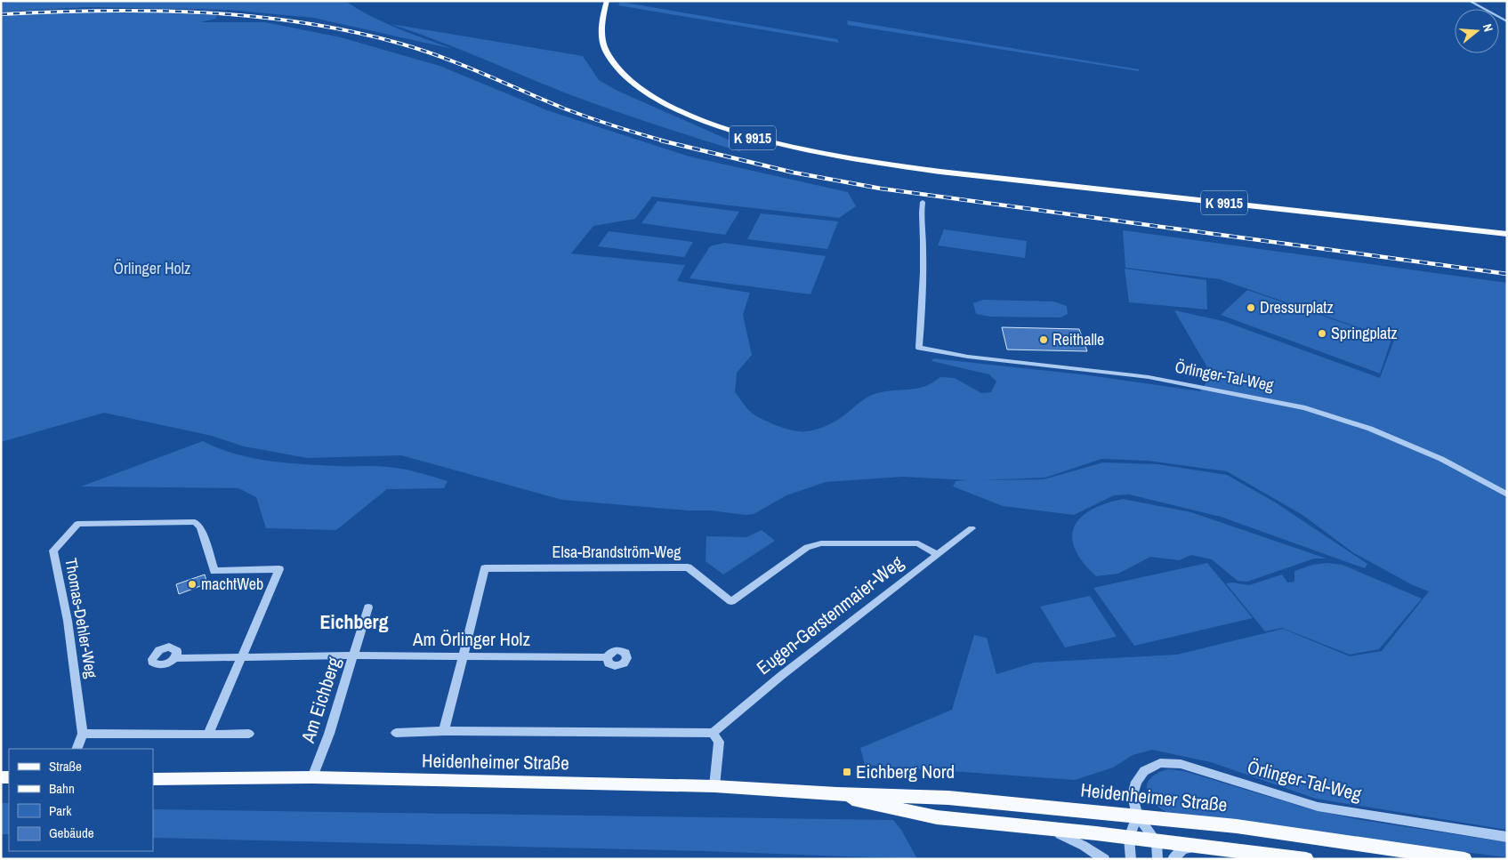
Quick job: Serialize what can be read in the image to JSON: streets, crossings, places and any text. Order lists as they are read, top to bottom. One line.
{"streets":{"main road":["K 9915","Heidenheimer Straße"],"street":["Örlinger-Tal-Weg","Elsa-Brandström-Weg","Eugen-Gerstenmaier-Weg","Thomas-Dehler-Weg","Am Örlinger Holz","Am Eichberg"]},"crossings":[["Örlinger-Tal-Weg","Heidenheimer Straße"],["Elsa-Brandström-Weg","Eugen-Gerstenmaier-Weg"],["Elsa-Brandström-Weg","Am Örlinger Holz"],["Thomas-Dehler-Weg","Am Örlinger Holz"],["Am Örlinger Holz","Am Eichberg"],["Am Eichberg","Heidenheimer Straße"]],"districts":["Eichberg"],"parks":["Örlinger Holz"],"places":{"other":["Dressurplatz","Springplatz","Reithalle","machtWeb"],"transit":["Eichberg Nord"]},"legend":["Straße","Bahn","Park","Gebäude"],"north":"right"}
